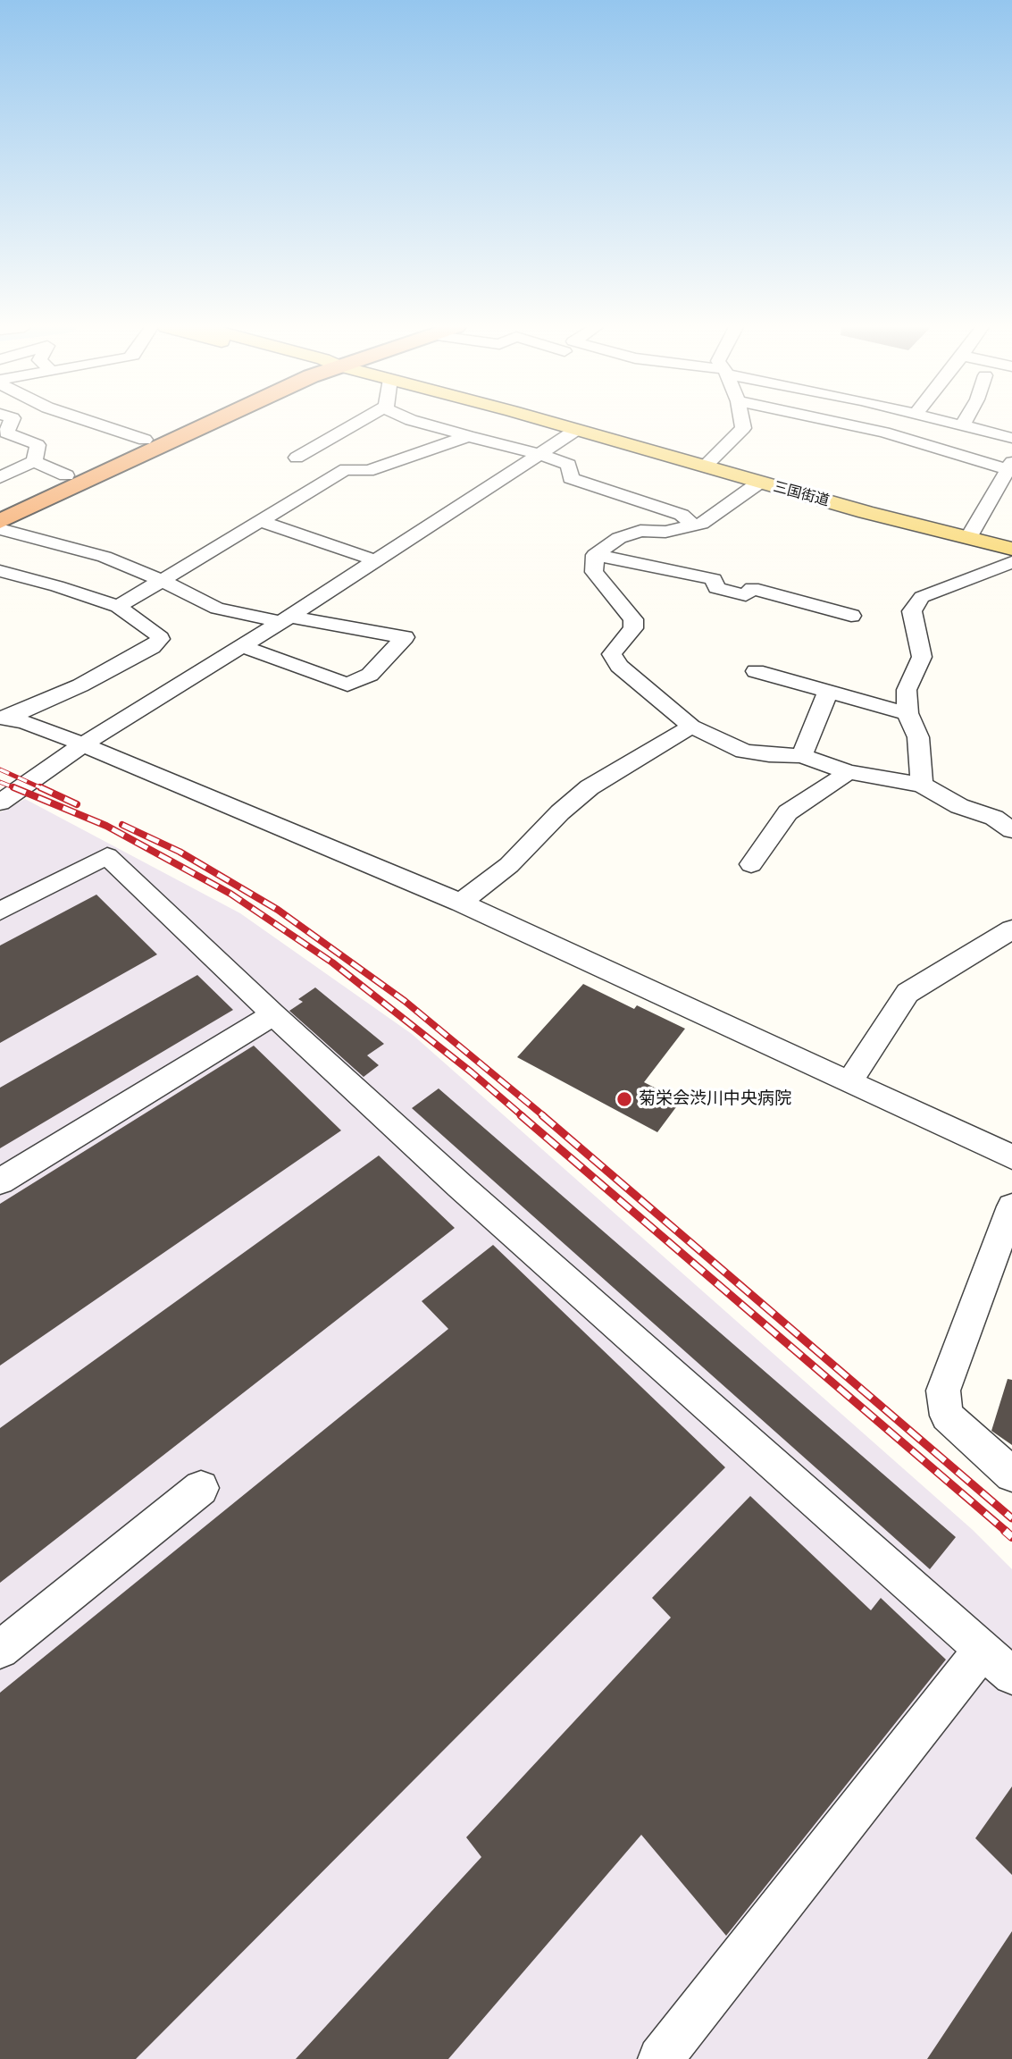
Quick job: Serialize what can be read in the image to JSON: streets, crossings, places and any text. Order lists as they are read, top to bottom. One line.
{"streets":{"main road":["三国街道"]},"places":["菊栄会渋川中央病院"]}
